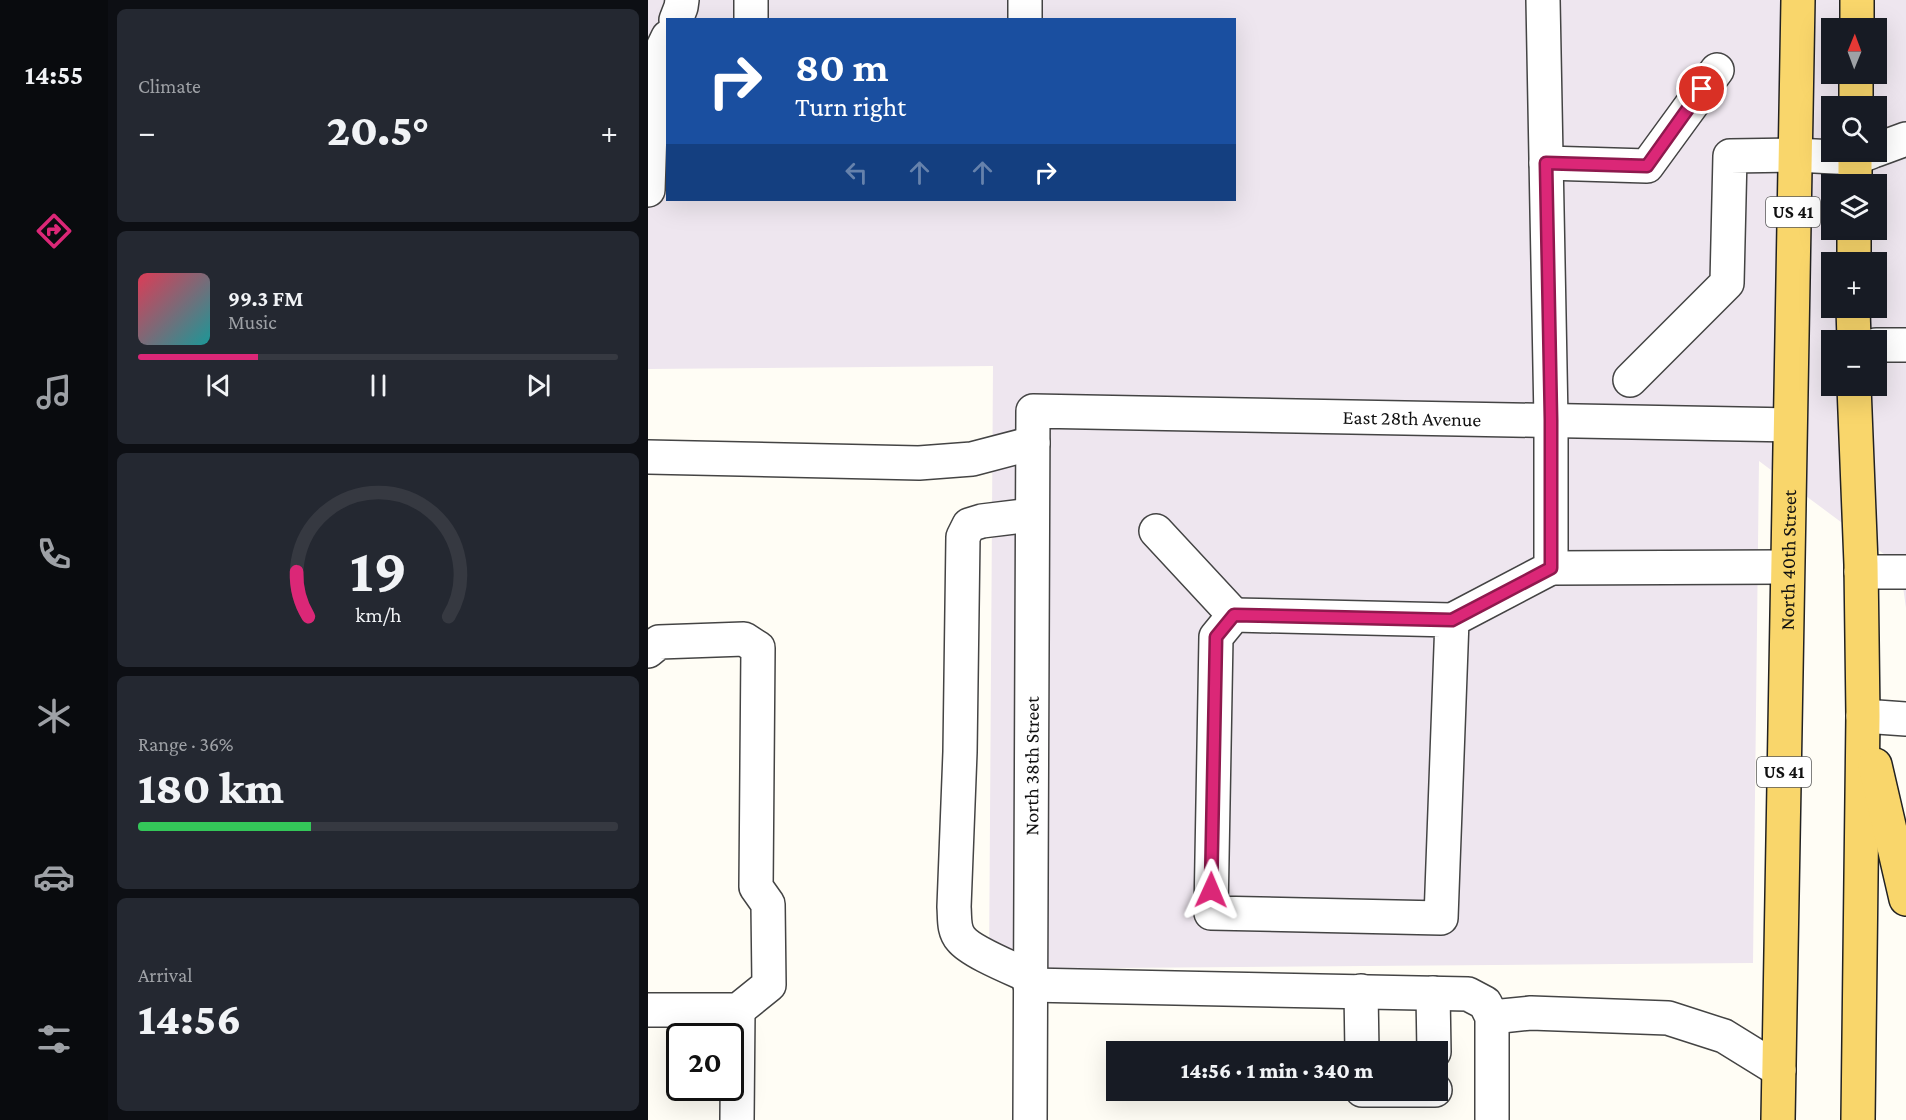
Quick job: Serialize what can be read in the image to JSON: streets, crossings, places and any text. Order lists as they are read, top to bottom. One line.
{"streets":{"main road":["US 41","North 40th Street"],"street":["East 28th Avenue","North 38th Street"]},"crossings":[["East 28th Avenue","North 40th Street"],["East 28th Avenue","North 38th Street"]],"north":"top","page":{"tabs":"14:55","tile":["Climate",["Range · 36%","180 km"],["Arrival","14:56"]],"map_buttons":["+","−"],"turn":["80 m","Turn right"],"heat":["−","20.5°","+"],"song":["99.3 FM","Music"],"limit":"20","trip":"14:56 · 1 min · 340 m","gauge":["19","km/h"]}}
